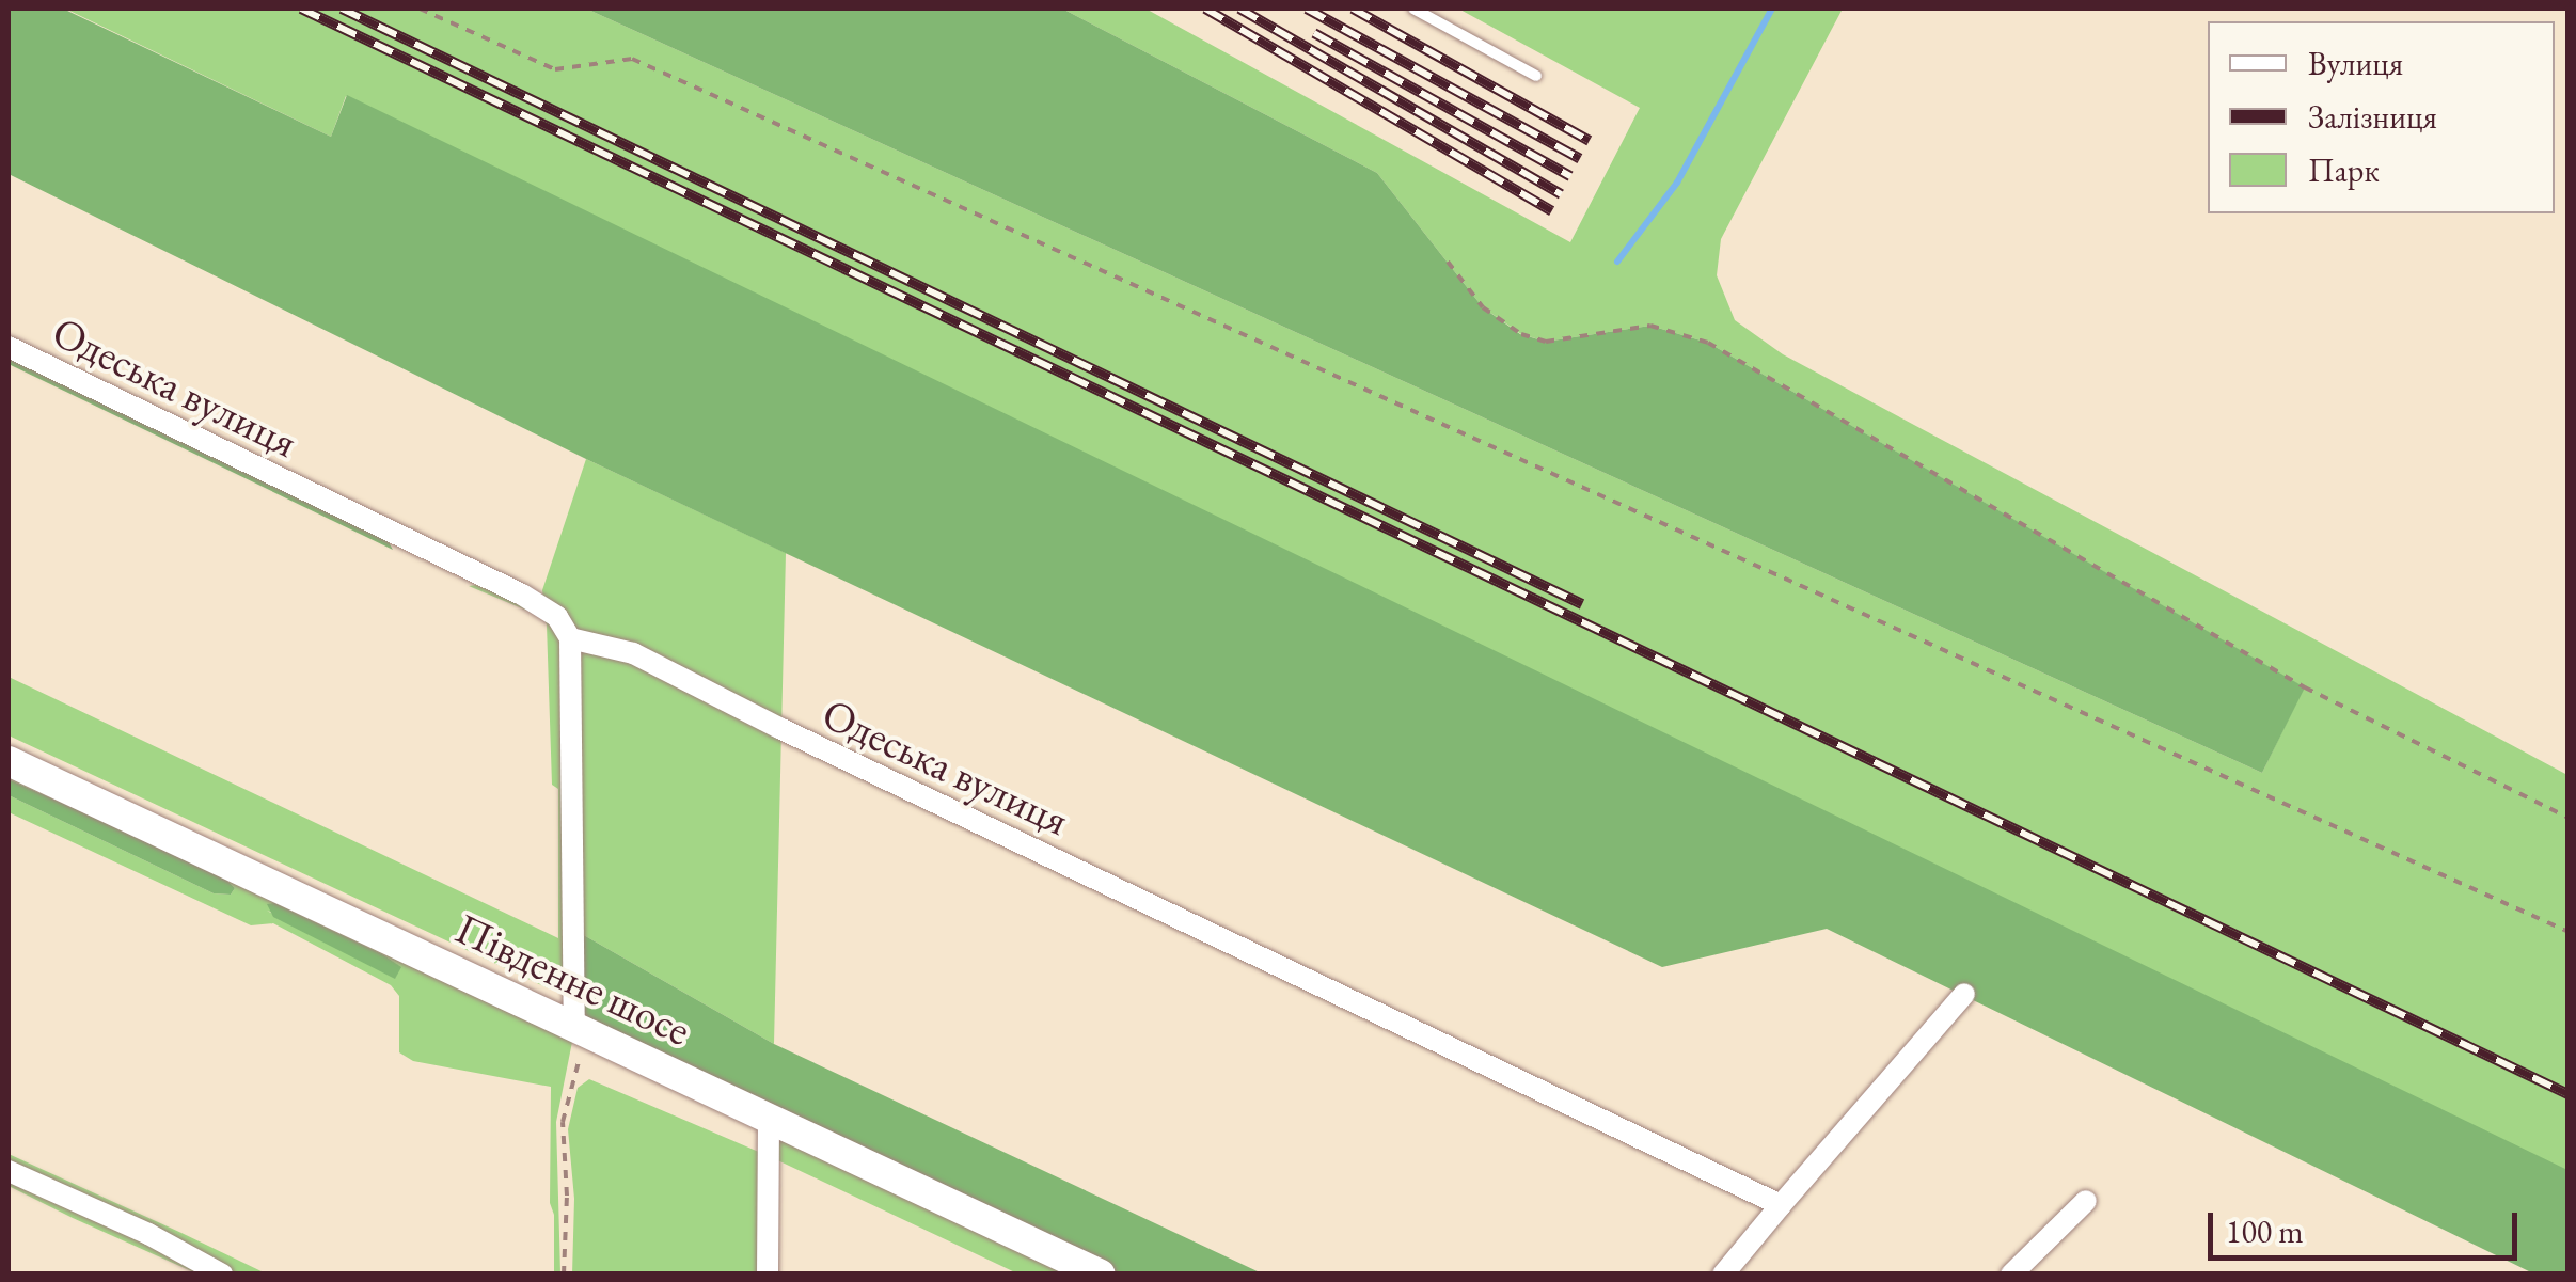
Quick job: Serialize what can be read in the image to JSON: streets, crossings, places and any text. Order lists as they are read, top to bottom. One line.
{"streets":{"street":["Одеська вулиця","Південне шосе"]},"legend":["Вулиця","Залізниця","Парк"],"scale_bar":"100 m"}
